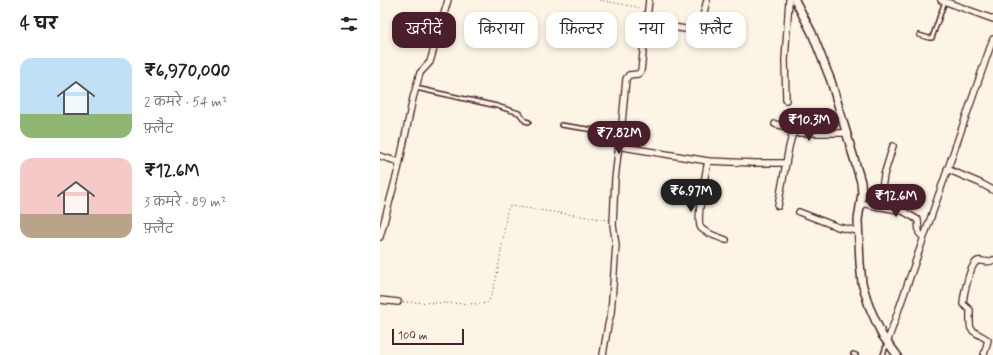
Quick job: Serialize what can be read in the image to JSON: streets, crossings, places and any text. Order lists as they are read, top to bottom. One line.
{"scale_bar":"100 m","page":{"heading":"4 घर","chip":["खरीदें","किराया","फ़िल्टर","नया","फ़्लैट"],"list":[{"name":"₹6,970,000","note":"2 कमरे · 54 m² · फ़्लैट"},{"name":"₹12.6M","note":"3 कमरे · 89 m² · फ़्लैट"}],"price":["₹10.3M","₹7.82M","₹6.97M","₹12.6M"],"scale":"100 m"}}
